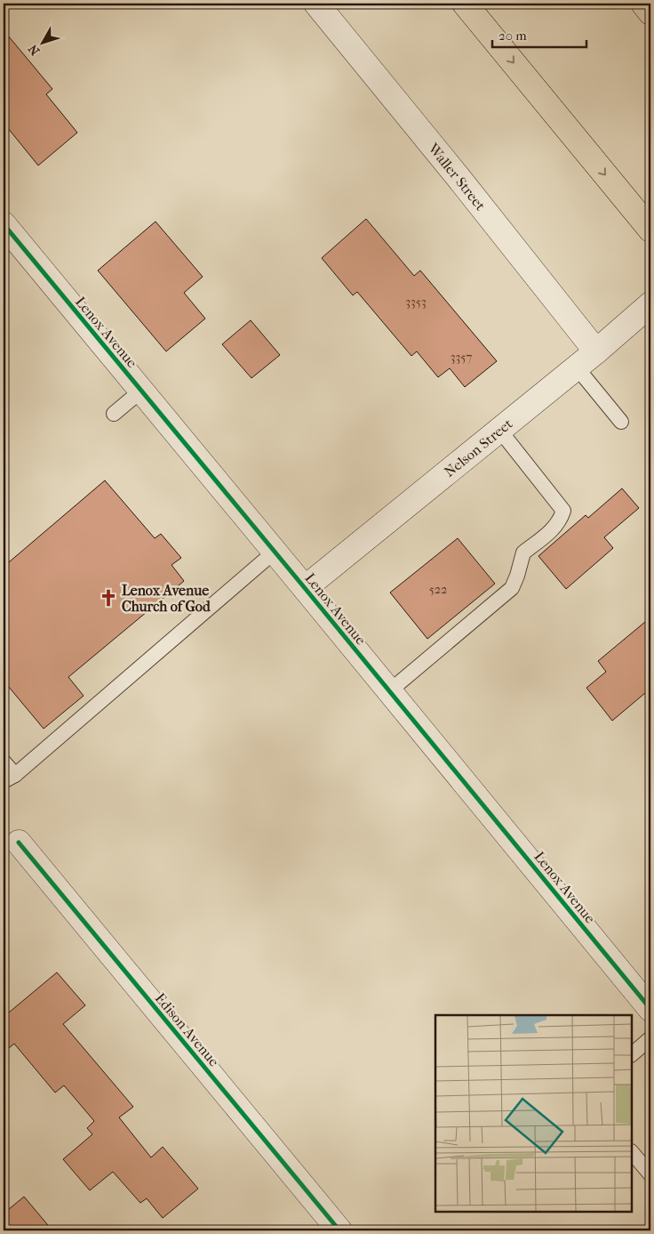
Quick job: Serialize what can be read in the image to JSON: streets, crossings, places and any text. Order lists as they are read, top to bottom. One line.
{"streets":{"street":["Waller Street","Lenox Avenue","Nelson Street","Edison Avenue"]},"crossings":[["Waller Street","Nelson Street"],["Lenox Avenue","Nelson Street"]],"places":{"church":["Lenox Avenue Church of God"]},"house_numbers":["3353","3357","522"],"scale_bar":"20 m","north":"bottom left"}
